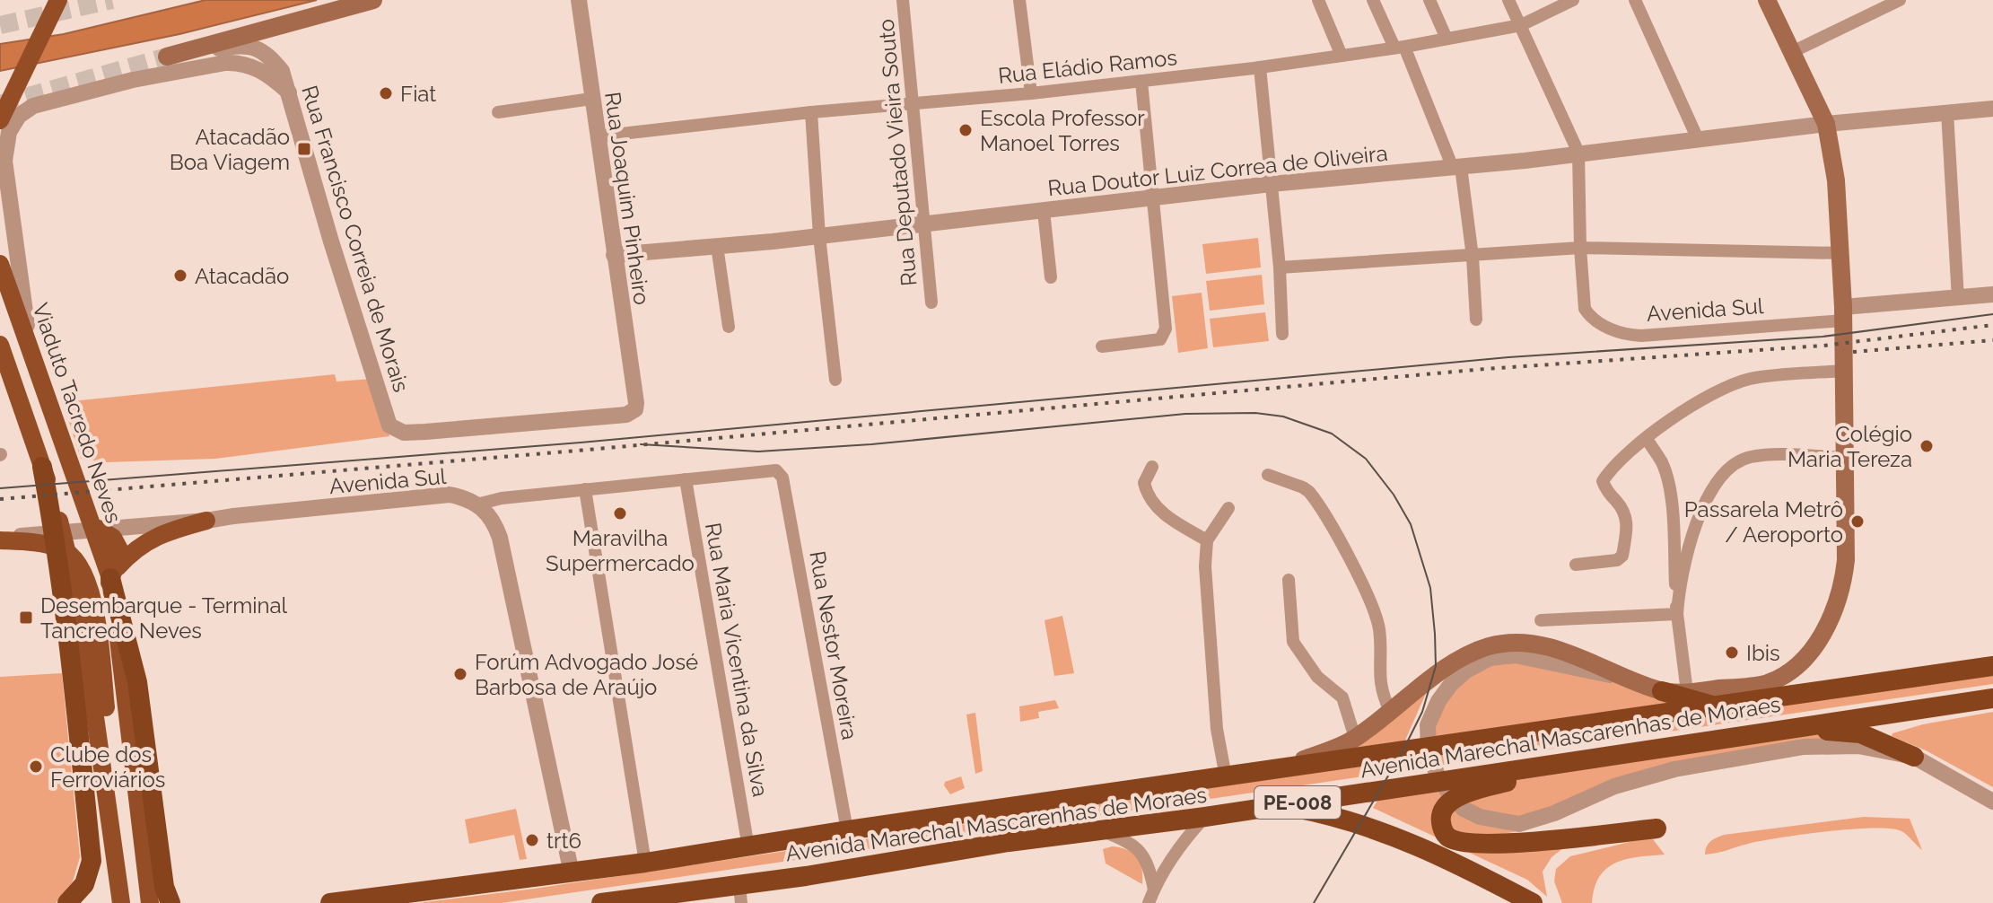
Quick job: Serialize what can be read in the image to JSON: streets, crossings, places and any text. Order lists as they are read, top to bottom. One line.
{"streets":{"highway":["Avenida Marechal Mascarenhas de Moraes","PE-008"],"main road":["Viaduto Tacredo Neves"],"street":["Rua Eládio Ramos","Rua Deputado Vieira Souto","Rua Doutor Luiz Correa de Oliveira","Rua Joaquim Pinheiro","Rua Francisco Correia de Morais","Avenida Sul","Rua Nestor Moreira","Rua Maria Vicentina da Silva"]},"crossings":[["Rua Eládio Ramos","Rua Deputado Vieira Souto"],["Rua Eládio Ramos","Rua Joaquim Pinheiro"],["Rua Deputado Vieira Souto","Rua Doutor Luiz Correa de Oliveira"],["Rua Doutor Luiz Correa de Oliveira","Rua Joaquim Pinheiro"],["Rua Doutor Luiz Correa de Oliveira","Avenida Marechal Mascarenhas de Moraes"],["Rua Joaquim Pinheiro","Avenida Sul"],["Rua Francisco Correia de Morais","Avenida Sul"],["Avenida Sul","Rua Nestor Moreira"],["Avenida Sul","Rua Maria Vicentina da Silva"],["Avenida Sul","Avenida Marechal Mascarenhas de Moraes"],["Rua Nestor Moreira","Avenida Marechal Mascarenhas de Moraes"],["Rua Maria Vicentina da Silva","Avenida Marechal Mascarenhas de Moraes"]],"places":{"other":["Fiat","Escola Professor Manoel Torres","Atacadão","Colégio Maria Tereza","Maravilha Supermercado","Passarela Metrô / Aeroporto","Ibis","Forúm Advogado José Barbosa de Araújo","Clube dos Ferroviários","trt6"],"transit":["Atacadão Boa Viagem","Desembarque - Terminal Tancredo Neves"]}}
